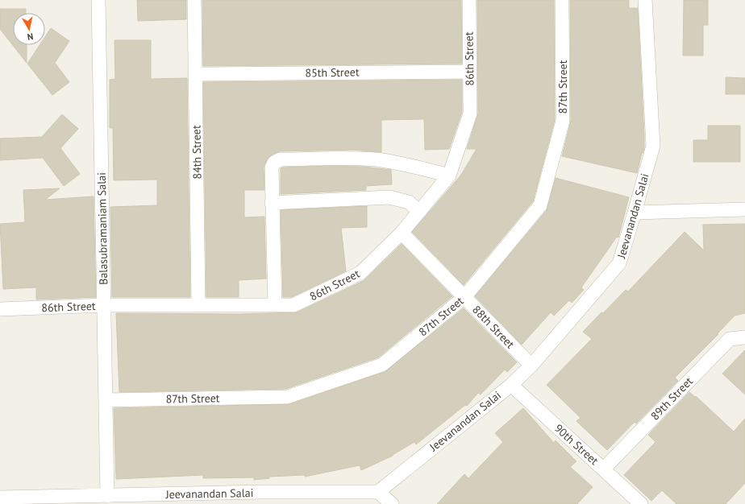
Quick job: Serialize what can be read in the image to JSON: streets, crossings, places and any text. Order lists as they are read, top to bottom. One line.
{"streets":{"street":["86th Street","85th Street","87th Street","84th Street","Jeevanandan Salai","Balasubramaniam Salai","88th Street","89th Street","90th Street"]},"crossings":[["86th Street","85th Street"],["86th Street","84th Street"],["86th Street","Balasubramaniam Salai"],["86th Street","88th Street"],["85th Street","84th Street"],["87th Street","Balasubramaniam Salai"],["87th Street","88th Street"],["Jeevanandan Salai","Balasubramaniam Salai"],["Jeevanandan Salai","88th Street"],["Jeevanandan Salai","90th Street"],["89th Street","90th Street"]],"north":"bottom"}
